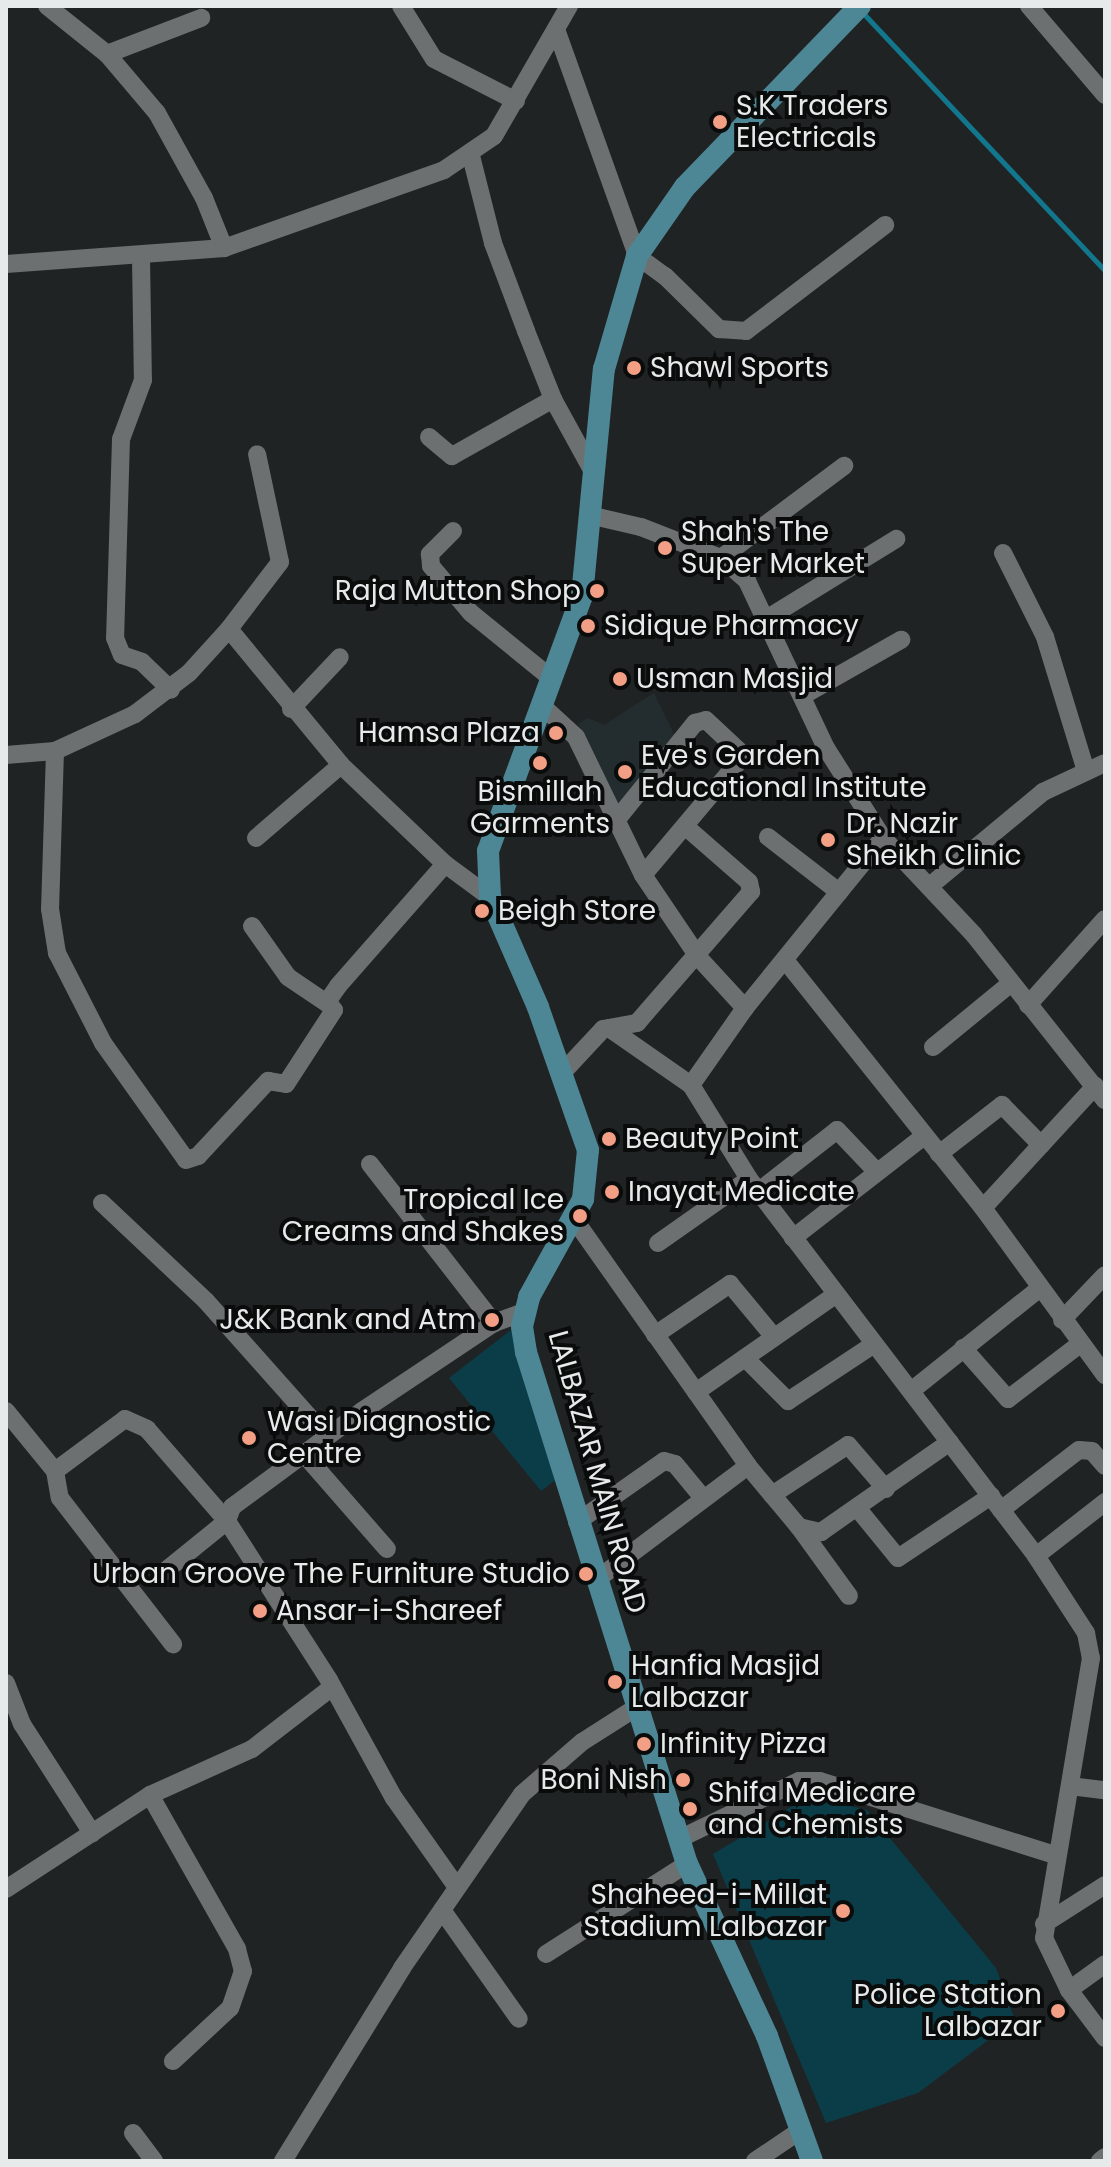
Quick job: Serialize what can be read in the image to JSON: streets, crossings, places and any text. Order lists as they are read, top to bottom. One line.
{"streets":{"main road":["LALBAZAR MAIN ROAD"]},"places":["S.K Traders Electricals","Shawl Sports","Shah's The Super Market","Raja Mutton Shop","Sidique Pharmacy","Usman Masjid","Hamsa Plaza","Bismillah Garments","Eve's Garden Educational Institute","Dr. Nazir Sheikh Clinic","Beigh Store","Beauty Point","Inayat Medicate","Tropical Ice Creams and Shakes","J&K Bank and Atm","Wasi Diagnostic Centre","Urban Groove The Furniture Studio","Ansar-i-Shareef","Hanfia Masjid Lalbazar","Infinity Pizza","Boni Nish","Shifa Medicare and Chemists","Shaheed-i-Millat Stadium Lalbazar","Police Station Lalbazar"]}
